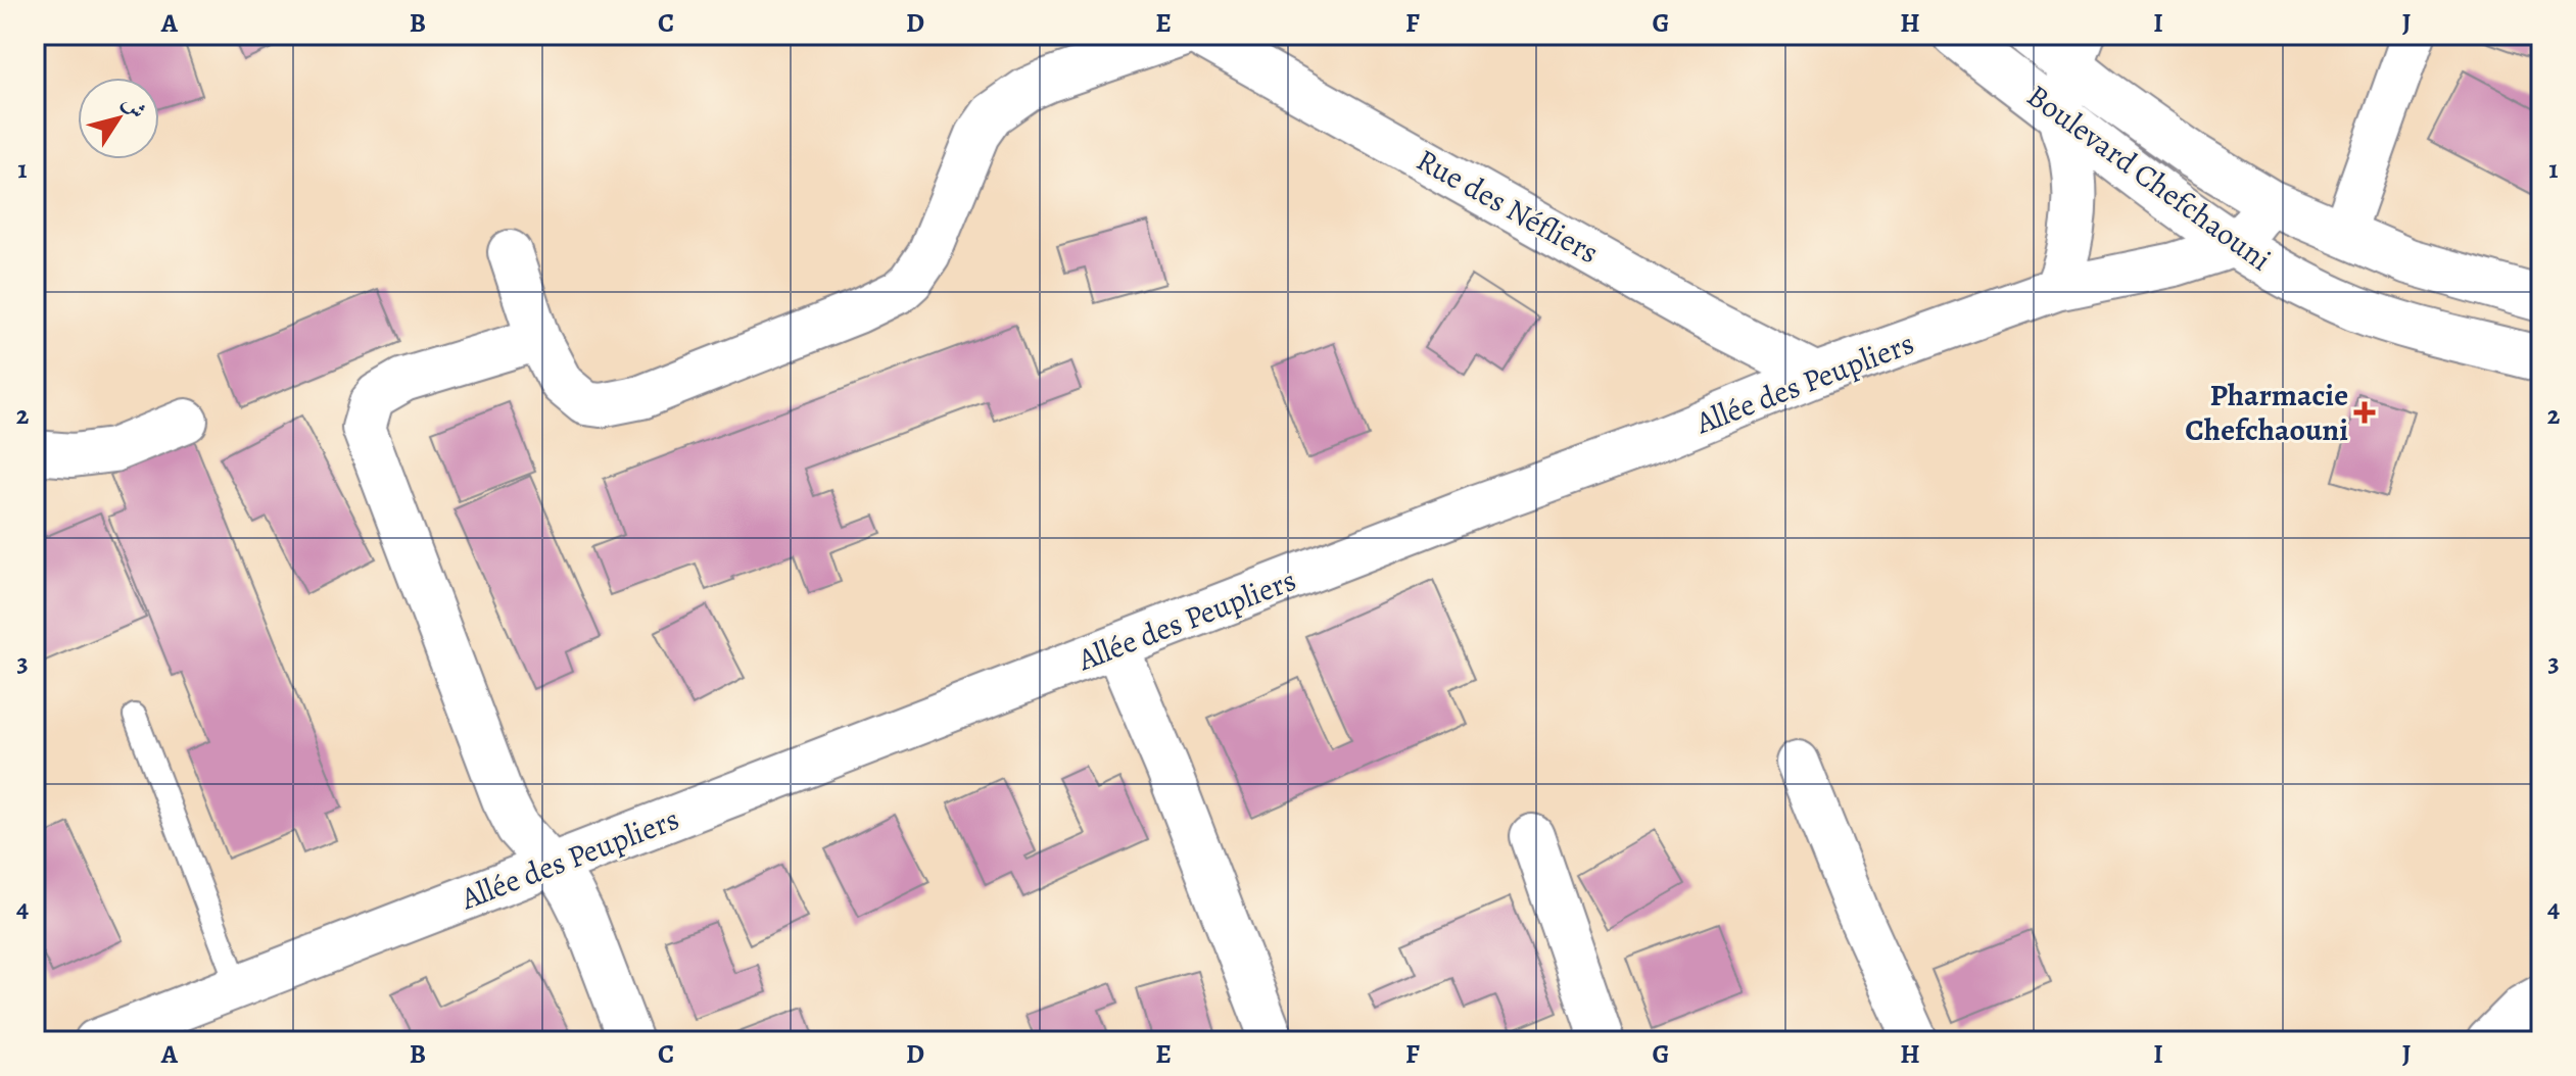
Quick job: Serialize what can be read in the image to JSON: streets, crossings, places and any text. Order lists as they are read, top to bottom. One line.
{"streets":{"street":["Boulevard Chefchaouni","Rue des Néfliers","Allée des Peupliers"]},"crossings":[["Boulevard Chefchaouni","Allée des Peupliers"],["Rue des Néfliers","Allée des Peupliers"]],"places":{"health":["Pharmacie Chefchaouni"]},"north":"top right","grid":{"columns":["A","B","C","D","E","F","G","H","I","J"],"rows":["1","2","3","4"]}}
